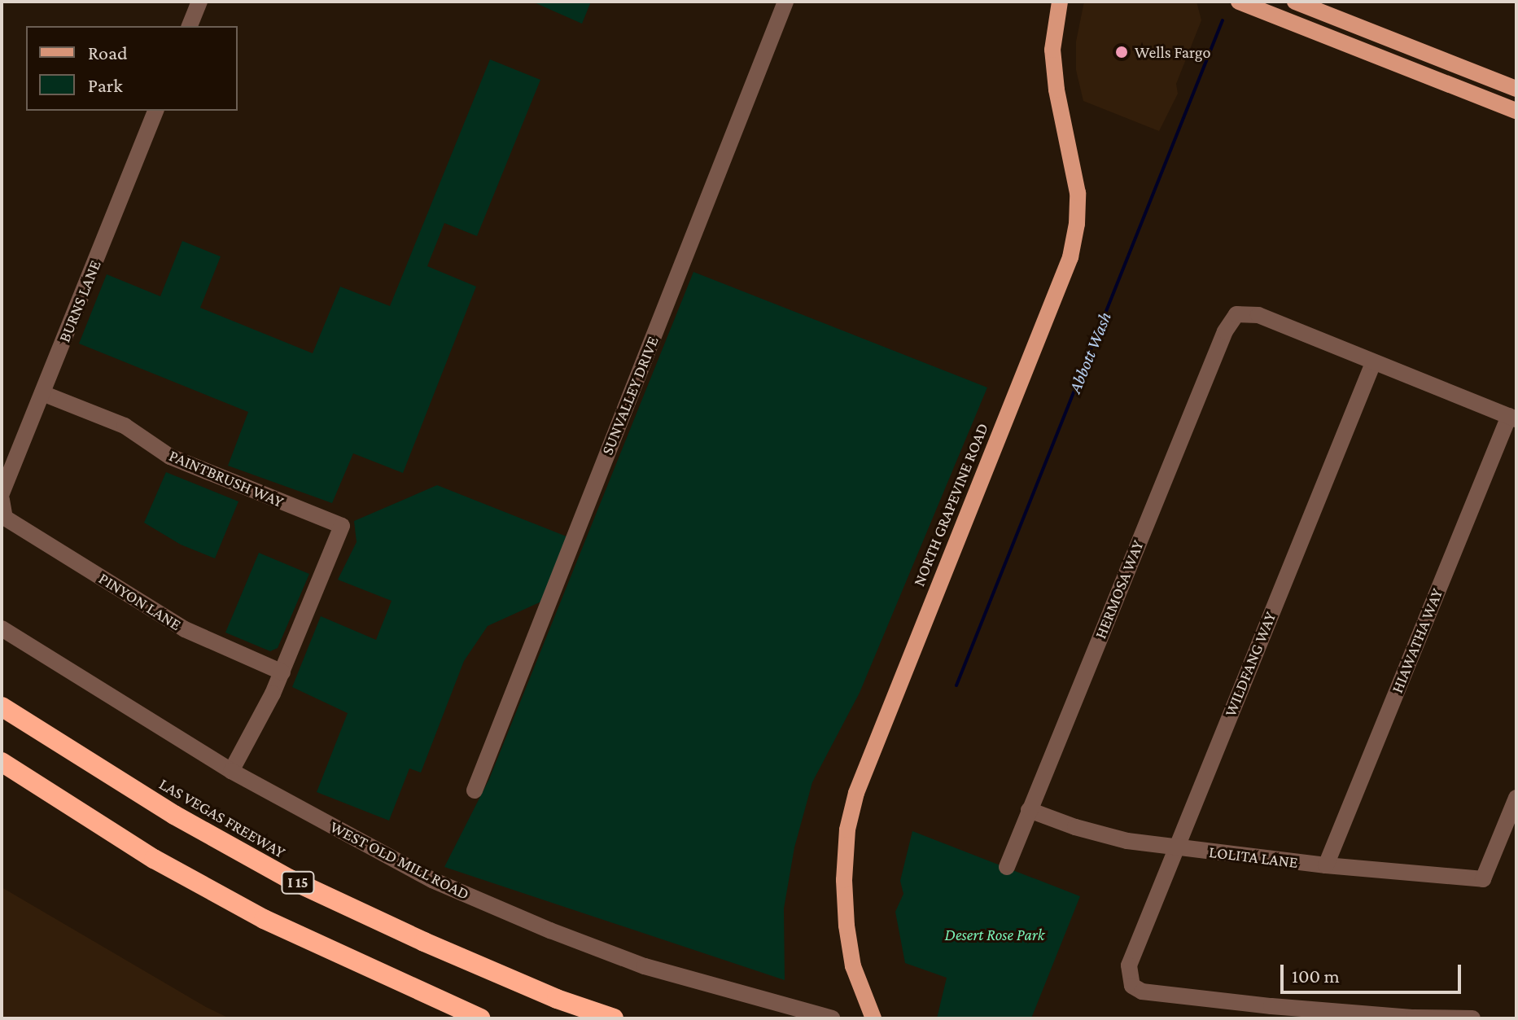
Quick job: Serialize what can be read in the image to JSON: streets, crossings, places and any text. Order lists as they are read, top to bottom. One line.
{"streets":{"highway":["LAS VEGAS FREEWAY","I 15"],"main road":["NORTH GRAPEVINE ROAD"],"street":["BURNS LANE","SUNVALLEY DRIVE","PAINTBRUSH WAY","HERMOSA WAY","PINYON LANE","HIAWATHA WAY","WILDFANG WAY","LOLITA LANE","WEST OLD MILL ROAD"]},"crossings":[["BURNS LANE","PAINTBRUSH WAY"],["PAINTBRUSH WAY","PINYON LANE"],["HERMOSA WAY","WILDFANG WAY"],["HERMOSA WAY","LOLITA LANE"],["HIAWATHA WAY","LOLITA LANE"],["WILDFANG WAY","LOLITA LANE"]],"water":["Abbott Wash"],"parks":["Desert Rose Park"],"places":["Wells Fargo"],"legend":["Road","Park"],"scale_bar":"100 m"}
